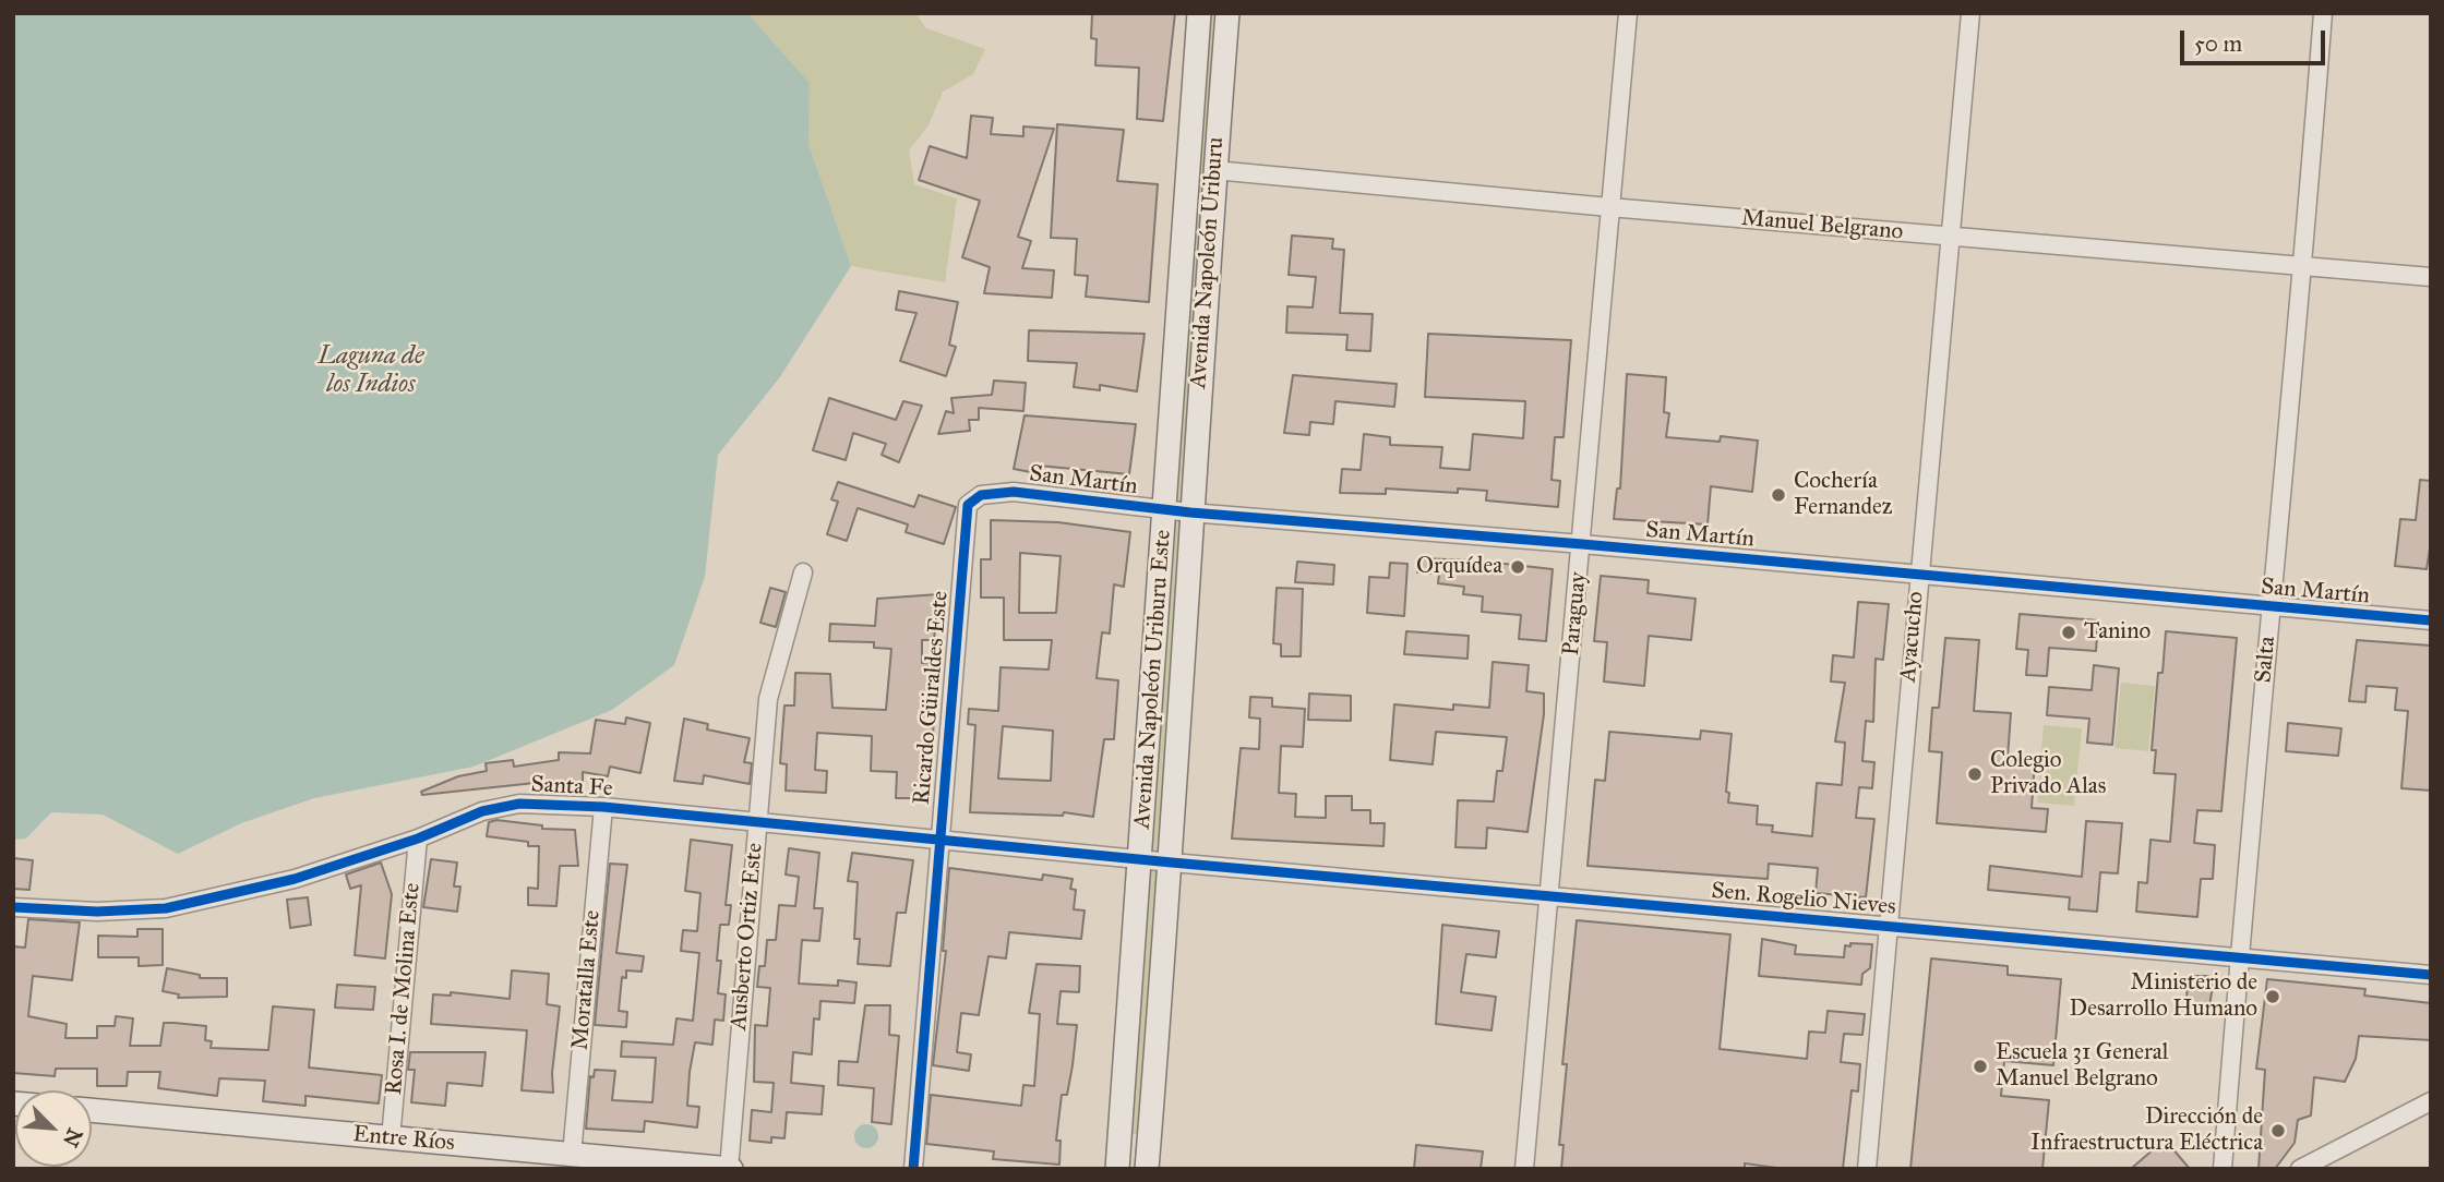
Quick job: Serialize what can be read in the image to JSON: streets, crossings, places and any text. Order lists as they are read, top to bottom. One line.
{"streets":{"main road":["Avenida Napoleón Uriburu","Avenida Napoleón Uriburu Este","Entre Ríos"],"street":["Manuel Belgrano","San Martín","Paraguay","Ayacucho","Salta","Ricardo Güiraldes Este","Santa Fe","Sen. Rogelio Nieves","Ausberto Ortiz Este","Moratalla Este","Rosa I. de Molina Este"]},"crossings":[["Manuel Belgrano","Avenida Napoleón Uriburu"],["Manuel Belgrano","Paraguay"],["Manuel Belgrano","Ayacucho"],["Manuel Belgrano","Salta"],["Avenida Napoleón Uriburu","San Martín"],["Avenida Napoleón Uriburu","Avenida Napoleón Uriburu Este"],["San Martín","Paraguay"],["San Martín","Ayacucho"],["San Martín","Salta"],["San Martín","Avenida Napoleón Uriburu Este"],["San Martín","Ricardo Güiraldes Este"],["Paraguay","Sen. Rogelio Nieves"],["Ayacucho","Sen. Rogelio Nieves"],["Salta","Sen. Rogelio Nieves"],["Avenida Napoleón Uriburu Este","Santa Fe"],["Avenida Napoleón Uriburu Este","Sen. Rogelio Nieves"],["Ricardo Güiraldes Este","Santa Fe"],["Santa Fe","Sen. Rogelio Nieves"],["Santa Fe","Ausberto Ortiz Este"],["Santa Fe","Moratalla Este"],["Santa Fe","Rosa I. de Molina Este"],["Ausberto Ortiz Este","Entre Ríos"],["Moratalla Este","Entre Ríos"],["Rosa I. de Molina Este","Entre Ríos"]],"water":["Laguna de los Indios"],"places":["Cochería Fernandez","Orquídea","Tanino","Colegio Privado Alas","Ministerio de Desarrollo Humano","Escuela 31 General Manuel Belgrano","Dirección de Infraestructura Eléctrica"],"scale_bar":"50 m","north":"bottom right"}
